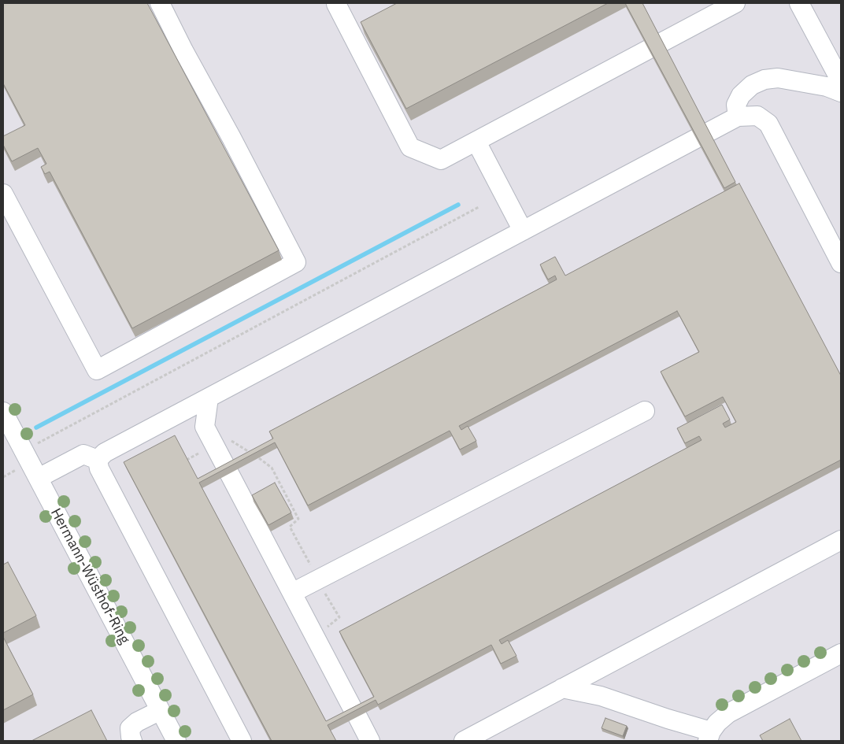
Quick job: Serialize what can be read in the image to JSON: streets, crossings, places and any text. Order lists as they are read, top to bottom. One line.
{"streets":{"street":["Hermann-Wüsthof-Ring"]}}
